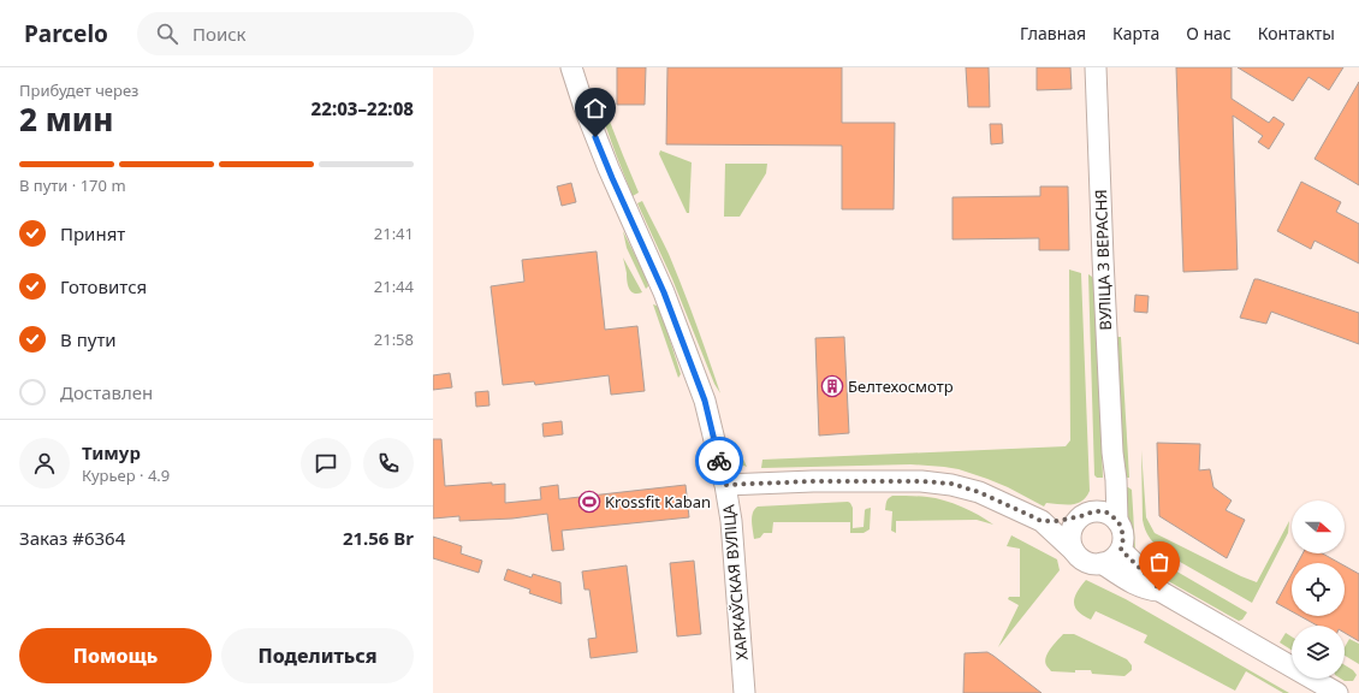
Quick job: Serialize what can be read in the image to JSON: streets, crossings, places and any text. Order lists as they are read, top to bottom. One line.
{"streets":{"main road":["ВУЛІЦА 3 ВЕРАСНЯ","ХАРКАЎСКАЯ ВУЛІЦА"]},"places":{"building":["Белтехосмотр"],"sports":["Krossfit Kaban"]},"north":"right","page":{"header":"Parcelo","search":"Поиск","nav":["Главная","Карта","О нас","Контакты"],"heading":["2 мин","Прибудет через","22:03–22:08"],"panel":["Тимур","Курьер · 4.9","Заказ #6364","21.56 Br"],"bar":"В пути · 170 m","list":[["Принят","21:41"],["Готовится","21:44"],["В пути","21:58"],"Доставлен"],"buttons":["Помощь","Поделиться"]}}
